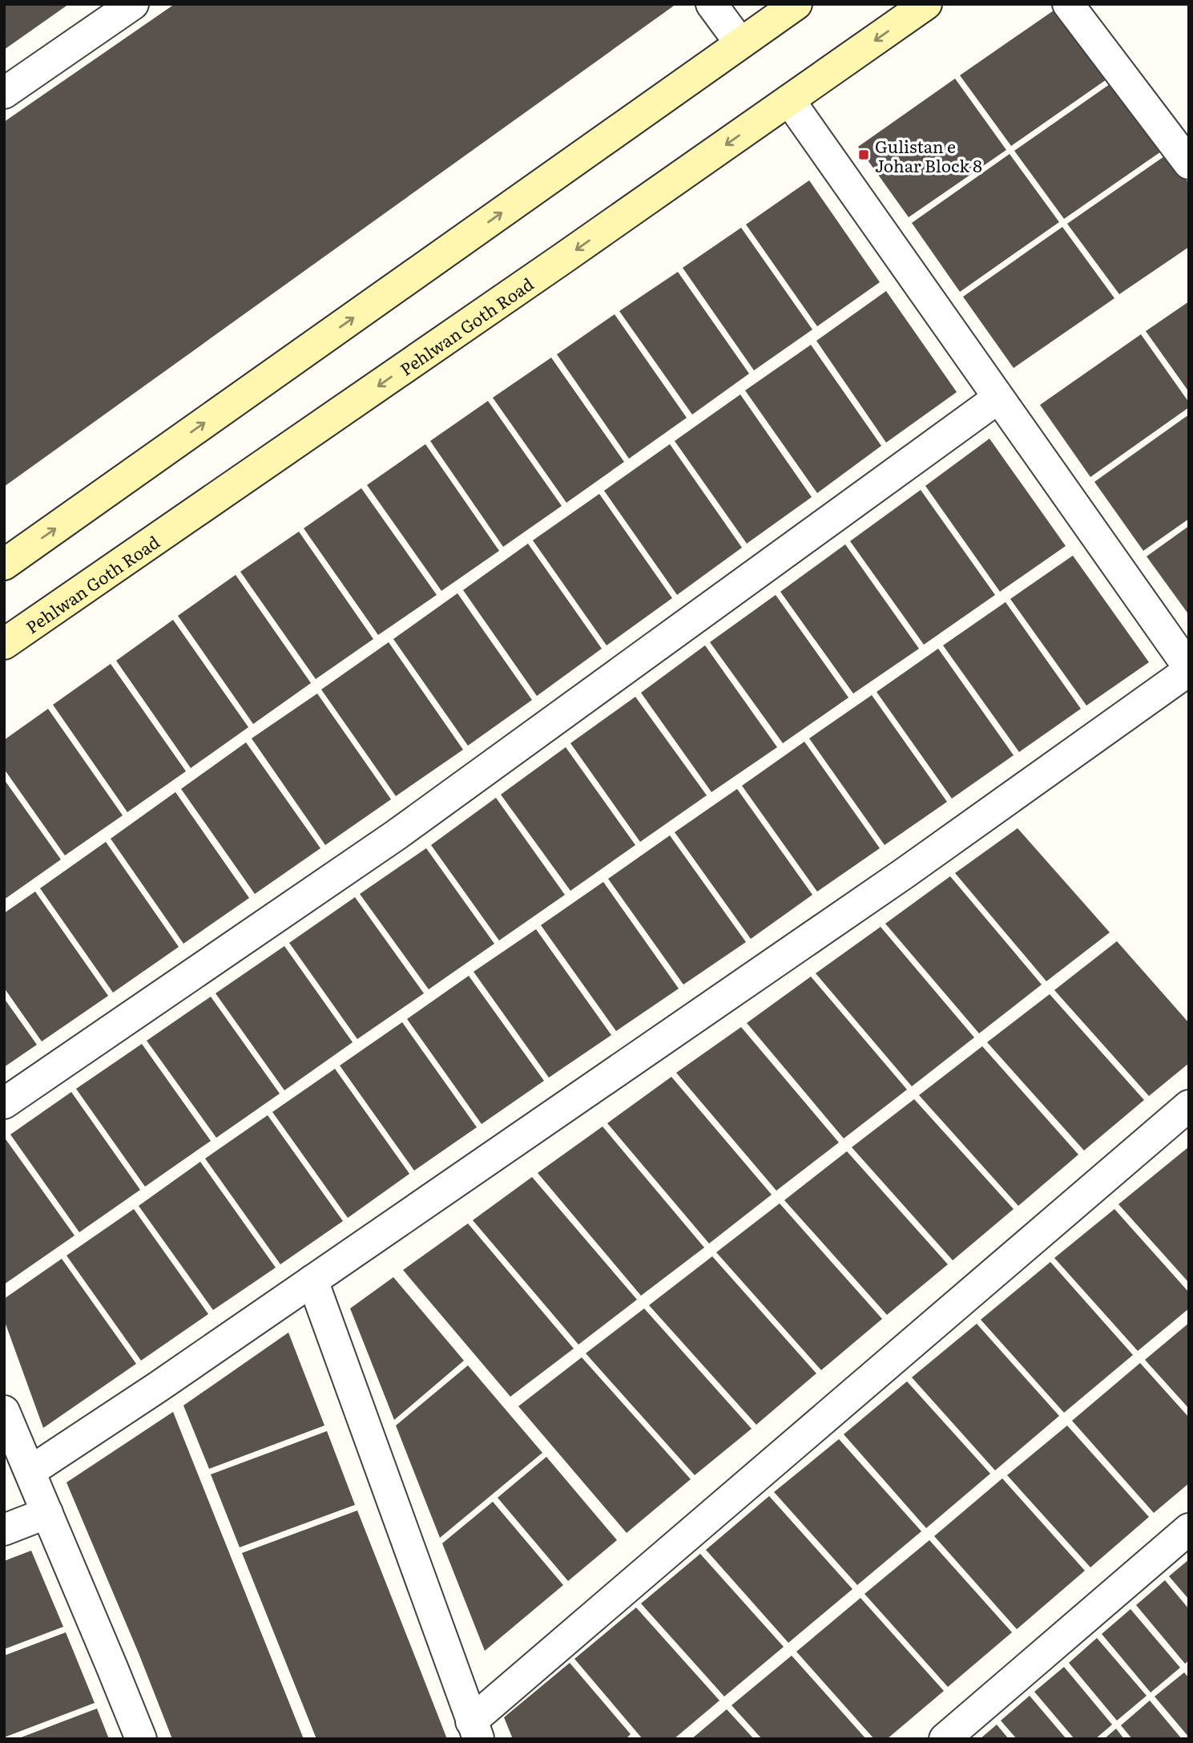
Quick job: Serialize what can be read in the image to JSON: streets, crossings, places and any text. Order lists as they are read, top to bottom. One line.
{"streets":{"main road":["Pehlwan Goth Road"]},"places":{"transit":["Gulistan e Johar Block 8"]}}
